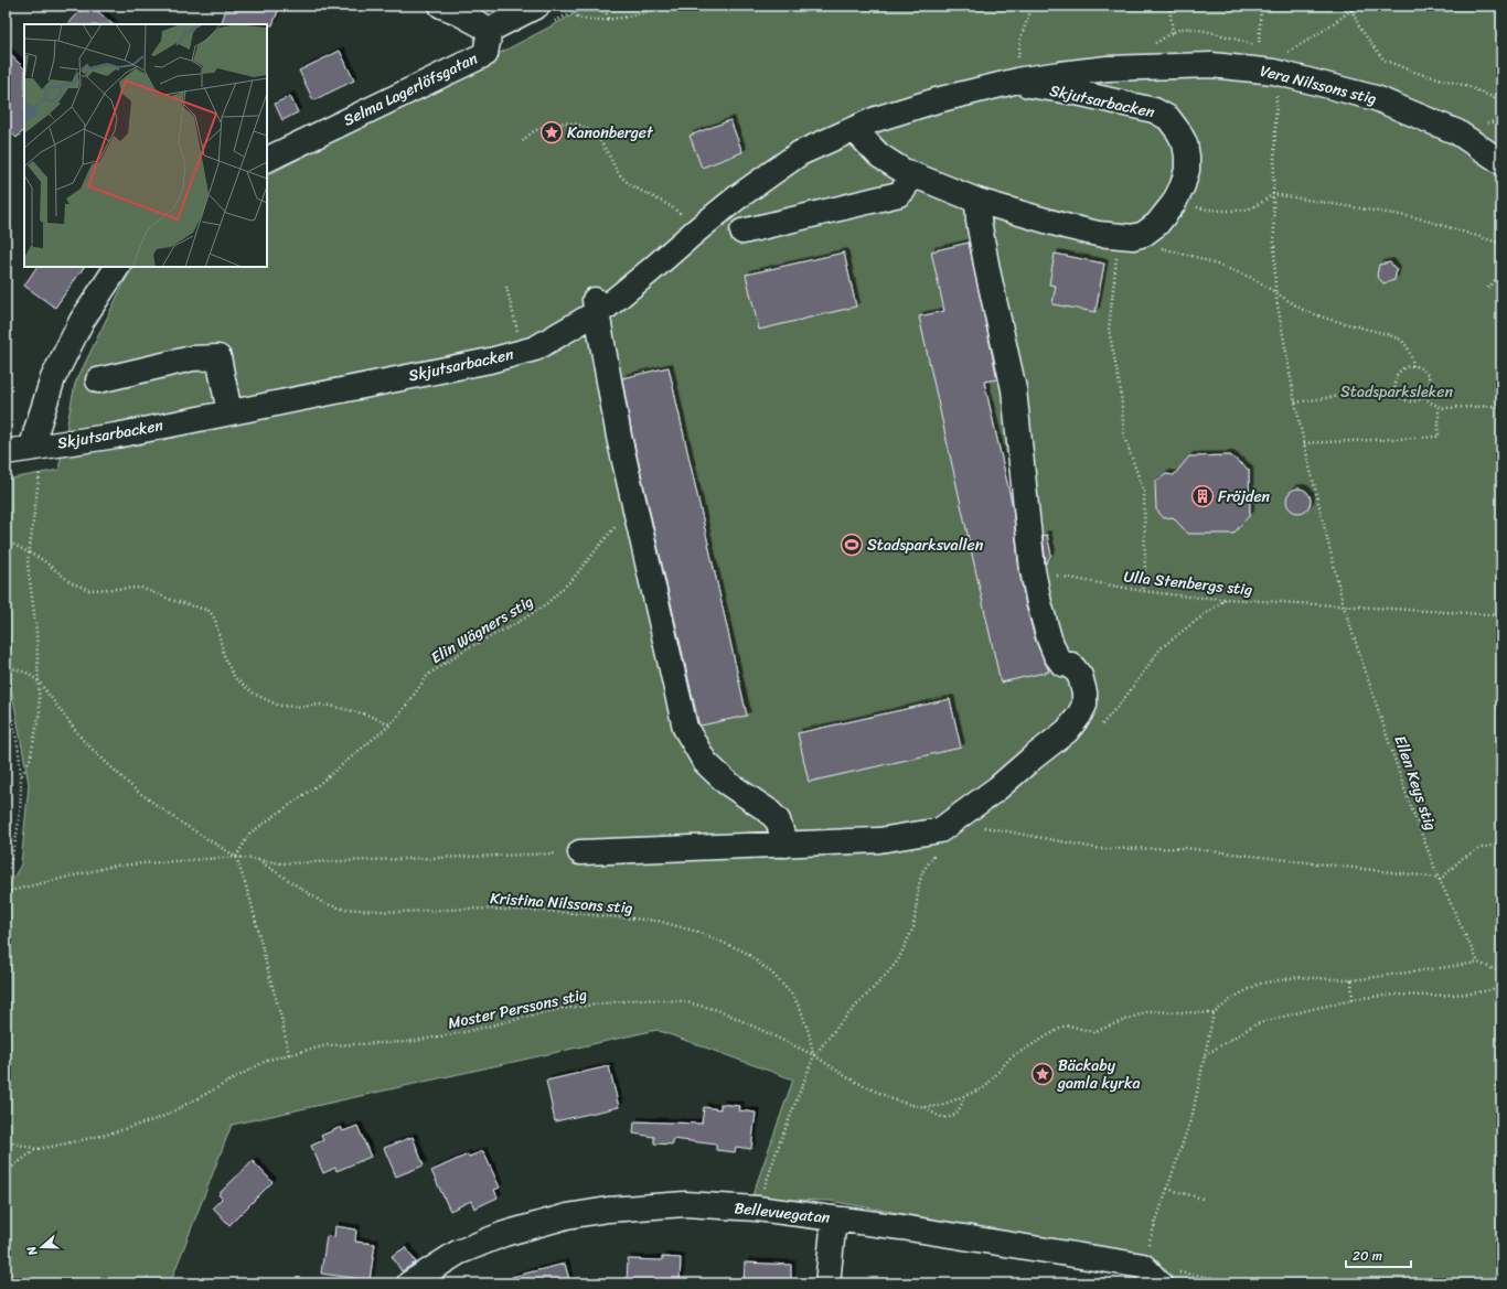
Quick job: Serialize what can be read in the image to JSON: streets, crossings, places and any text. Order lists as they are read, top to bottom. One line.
{"streets":{"street":["Vera Nilssons stig","Selma Lagerlöfsgatan","Skjutsarbacken","Bellevuegatan"],"path":["Ulla Stenbergs stig","Elin Wägners stig","Ellen Keys stig","Kristina Nilssons stig","Moster Perssons stig"]},"crossings":[["Vera Nilssons stig","Skjutsarbacken"],["Vera Nilssons stig","Ellen Keys stig"],["Ulla Stenbergs stig","Ellen Keys stig"],["Kristina Nilssons stig","Moster Perssons stig"]],"parks":["Stadsparksleken"],"places":{"place":["Kanonberget","Bäckaby gamla kyrka"],"building":["Fröjden"],"sports":["Stadsparksvallen"]},"scale_bar":"20 m","north":"left"}
